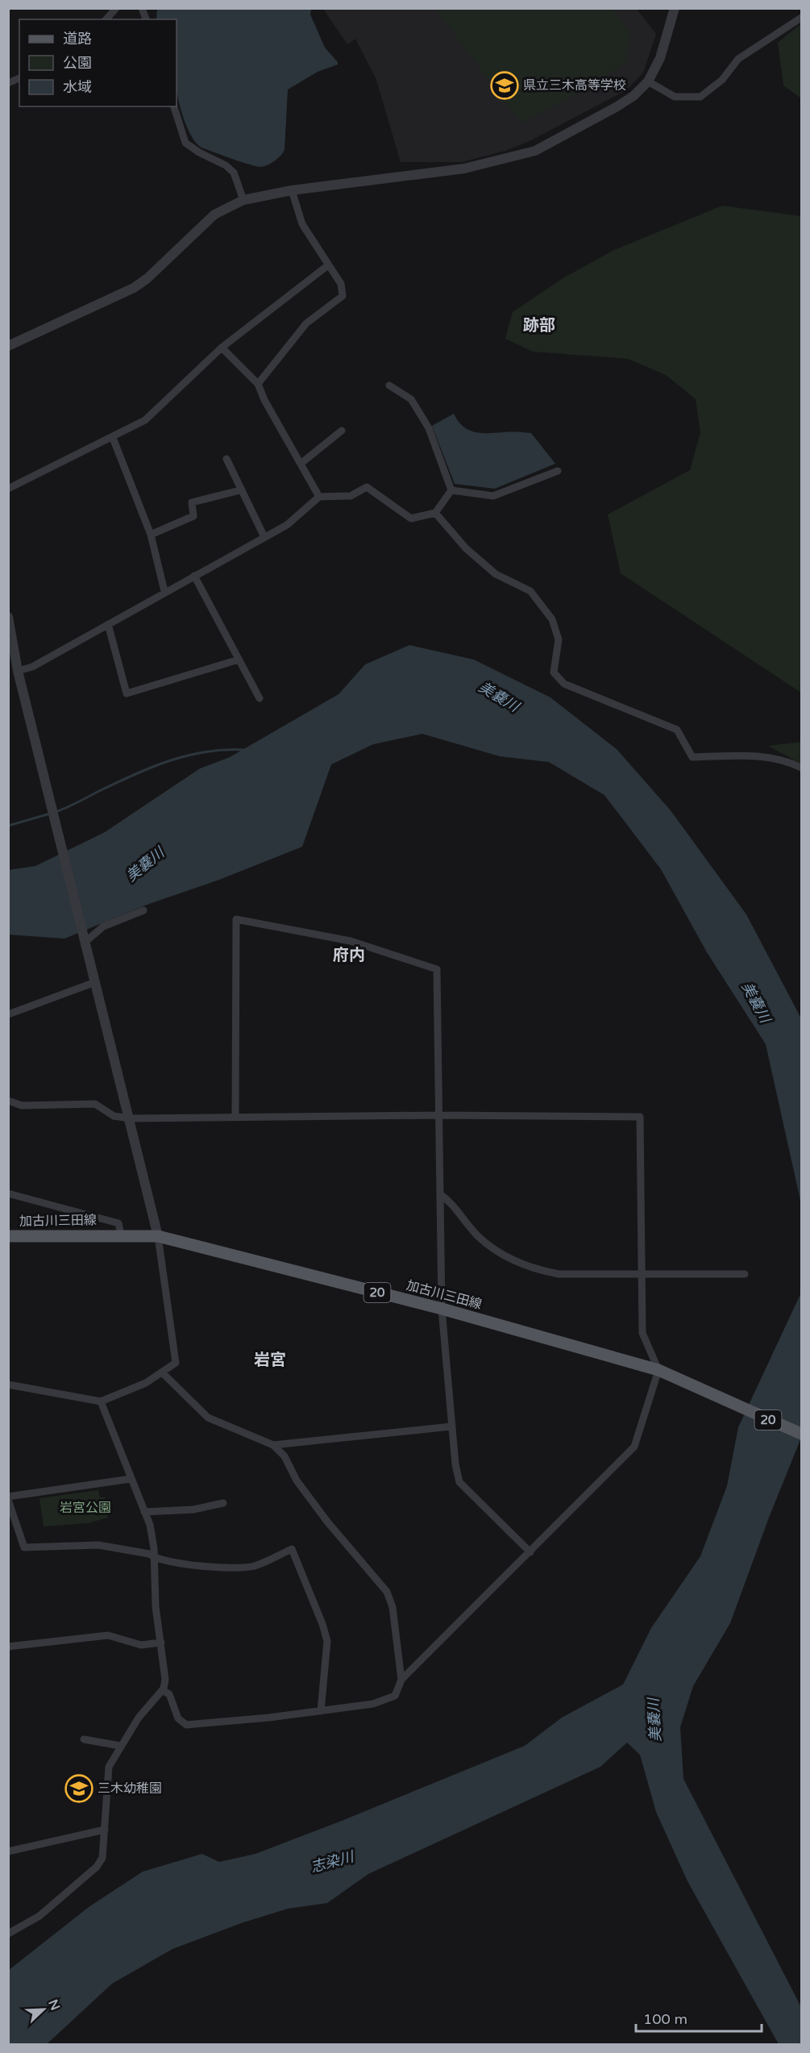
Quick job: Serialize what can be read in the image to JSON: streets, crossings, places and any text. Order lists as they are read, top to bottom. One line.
{"streets":{"main road":["加古川三田線","20"]},"districts":["跡部","府内","岩宮"],"water":["美嚢川","志染川"],"parks":["岩宮公園"],"places":{"school or university":["県立三木高等学校","三木幼稚園"]},"legend":["道路","公園","水域"],"scale_bar":"100 m","north":"top right"}
